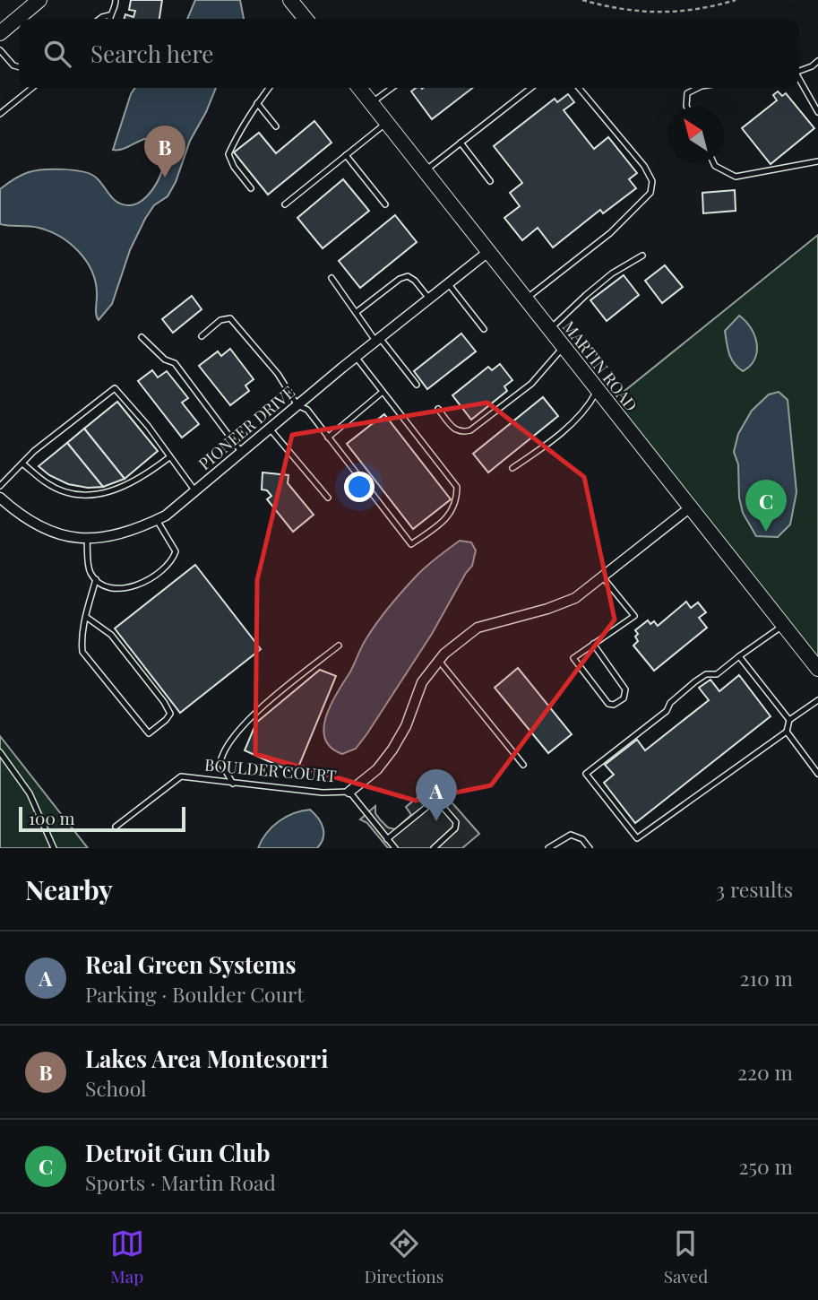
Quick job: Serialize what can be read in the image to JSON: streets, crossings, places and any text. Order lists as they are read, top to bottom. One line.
{"streets":{"main road":["MARTIN ROAD"],"street":["PIONEER DRIVE","BOULDER COURT"]},"crossings":[["MARTIN ROAD","PIONEER DRIVE"],["MARTIN ROAD","BOULDER COURT"]],"scale_bar":"100 m","north":"top left","page":{"search":"Search here","pins":["B","C","A"],"scale":"100 m","heading":["Nearby","3 results"],"list":[{"mark":"A","name":"Real Green Systems","note":"Parking · Boulder Court","value":"210 m"},{"mark":"B","name":"Lakes Area Montesorri","note":"School","value":"220 m"},{"mark":"C","name":"Detroit Gun Club","note":"Sports · Martin Road","value":"250 m"}],"nav":["Map","Directions","Saved"]}}
